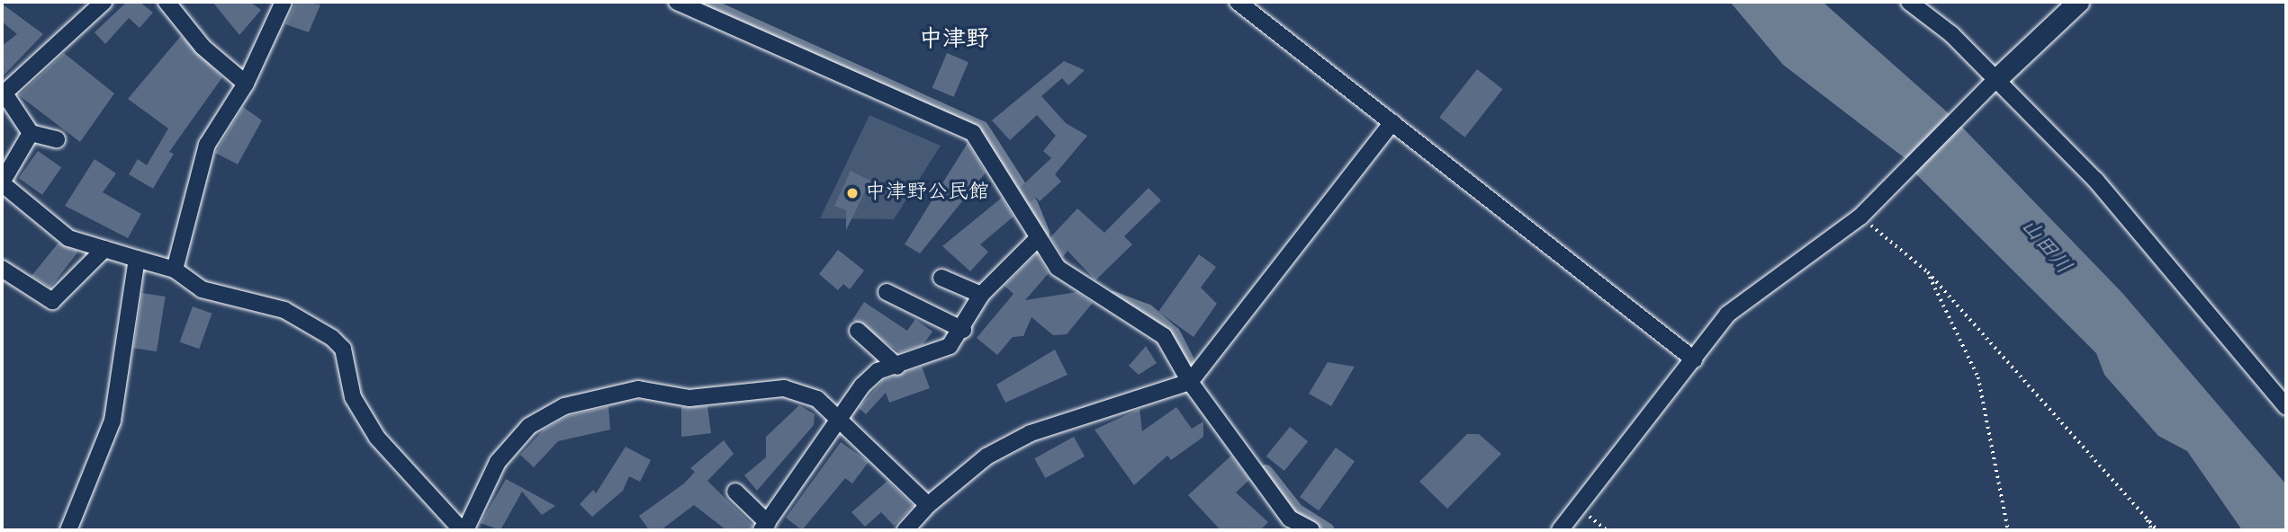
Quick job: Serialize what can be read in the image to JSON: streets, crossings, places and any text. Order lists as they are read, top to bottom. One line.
{"districts":["中津野"],"water":["山田川"],"places":["中津野公民館"]}
